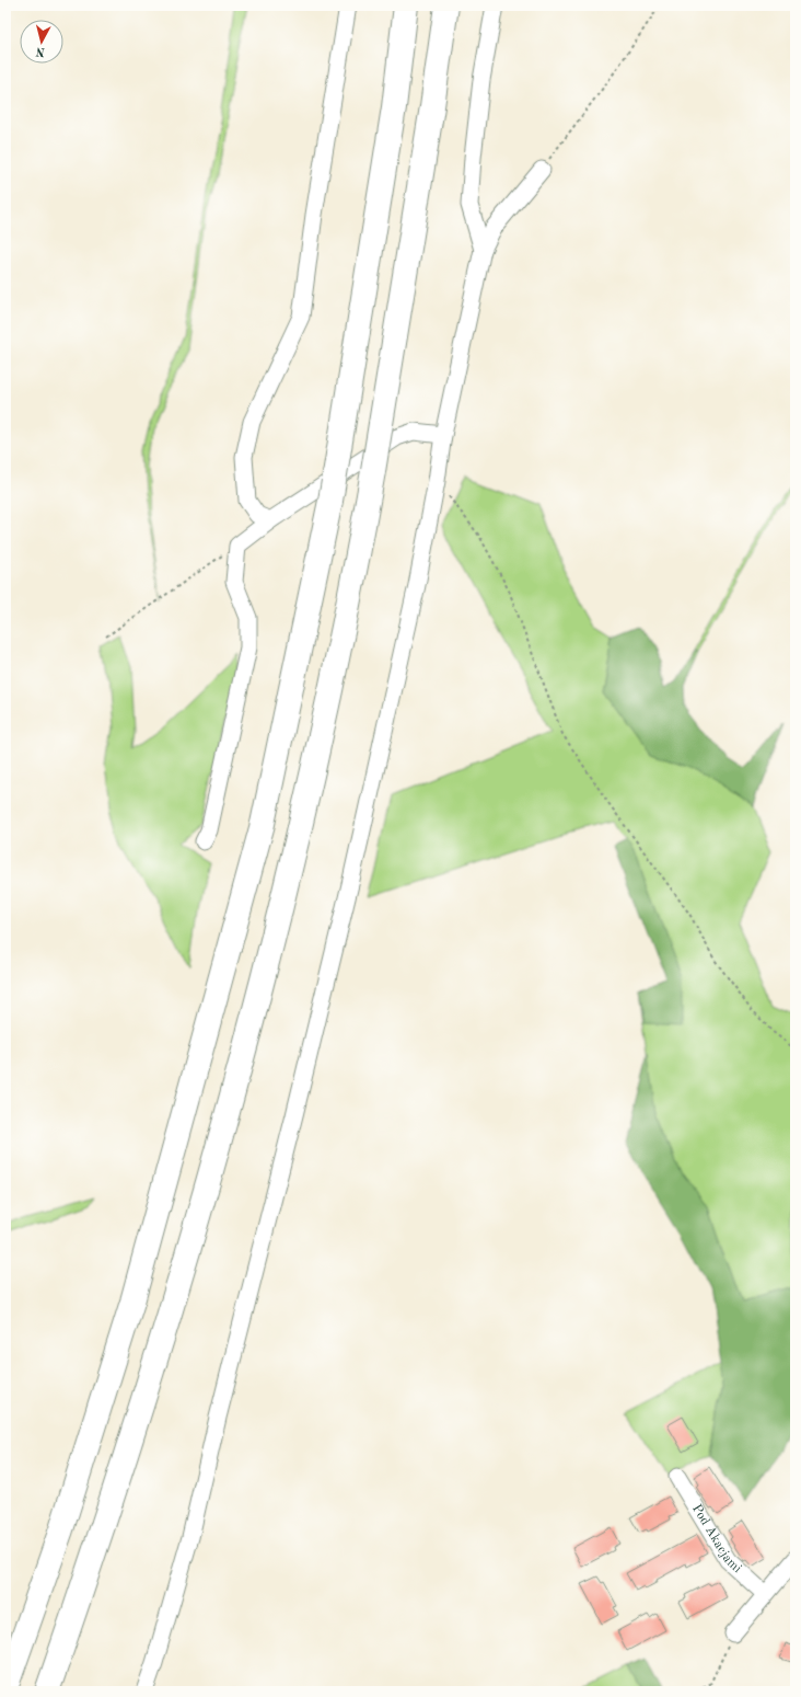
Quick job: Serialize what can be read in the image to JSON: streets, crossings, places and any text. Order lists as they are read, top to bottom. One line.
{"streets":{"street":["Pod Akacjami"]},"north":"bottom"}
